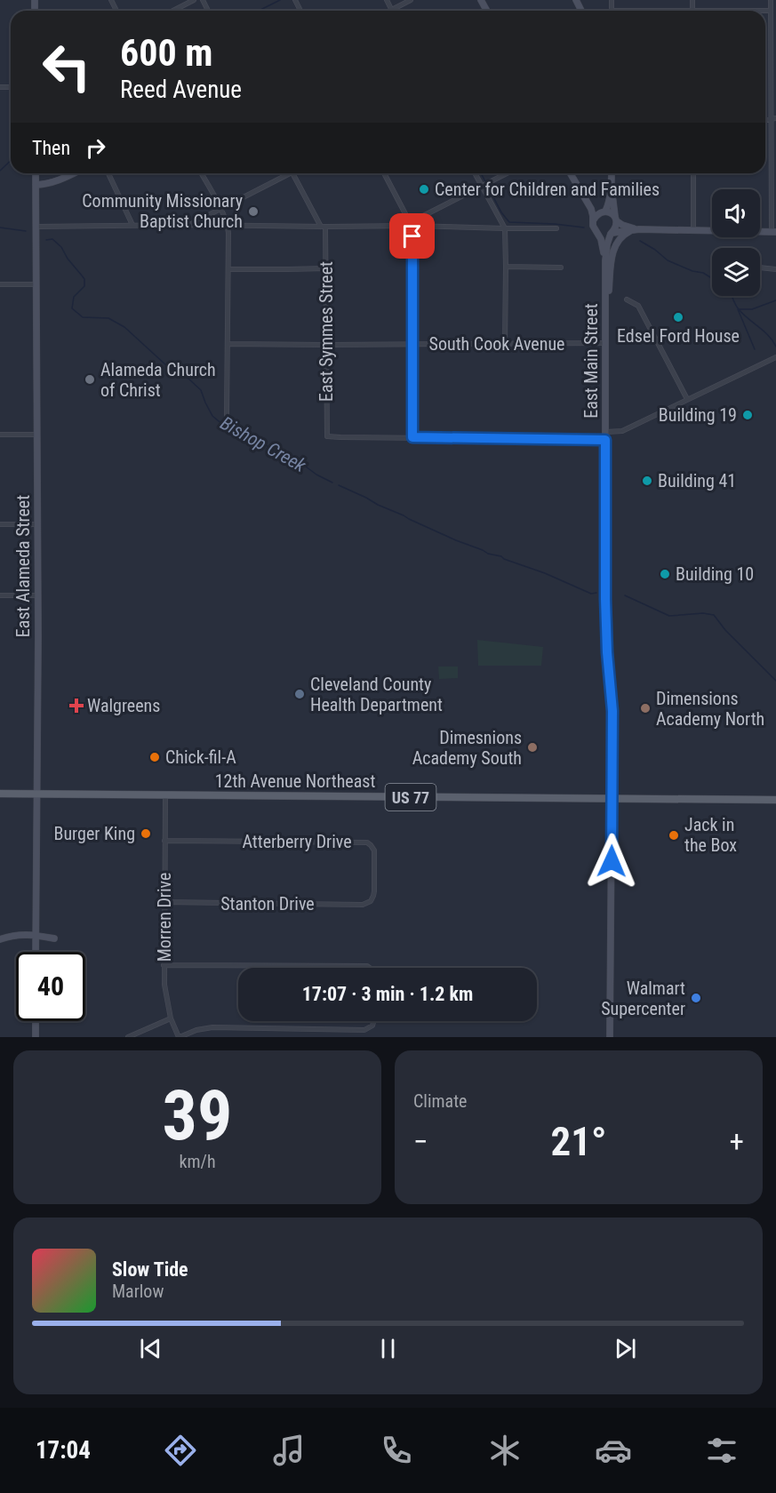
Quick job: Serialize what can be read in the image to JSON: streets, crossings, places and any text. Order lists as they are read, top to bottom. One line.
{"streets":{"main road":["12th Avenue Northeast","US 77"],"street":["East Symmes Street","South Cook Avenue","East Main Street","East Alameda Street","Atterberry Drive","Stanton Drive","Morren Drive"]},"crossings":[["East Symmes Street","South Cook Avenue"],["South Cook Avenue","East Main Street"],["East Main Street","12th Avenue Northeast"],["East Alameda Street","12th Avenue Northeast"],["East Alameda Street","US 77"],["12th Avenue Northeast","US 77"],["12th Avenue Northeast","Morren Drive"],["Atterberry Drive","Stanton Drive"],["Atterberry Drive","Morren Drive"],["Stanton Drive","Morren Drive"]],"water":["Bishop Creek"],"places":{"other":["Center for Children and Families","Community Missionary Baptist Church","Edsel Ford House","Alameda Church of Christ","Building 19","Building 41","Building 10","Cleveland County Health Department","Dimensions Academy North","Dimesnions Academy South","Chick-fil-A","Burger King","Jack in the Box","Walmart Supercenter"],"health":["Walgreens"]},"page":{"turn":["600 m","Reed Avenue"],"then":"Then","limit":"40","trip":"17:07 · 3 min · 1.2 km","tile":[["39","km/h"],"Climate"],"heat":["−","21°","+"],"song":["Slow Tide","Marlow"],"tabs":"17:04"}}
